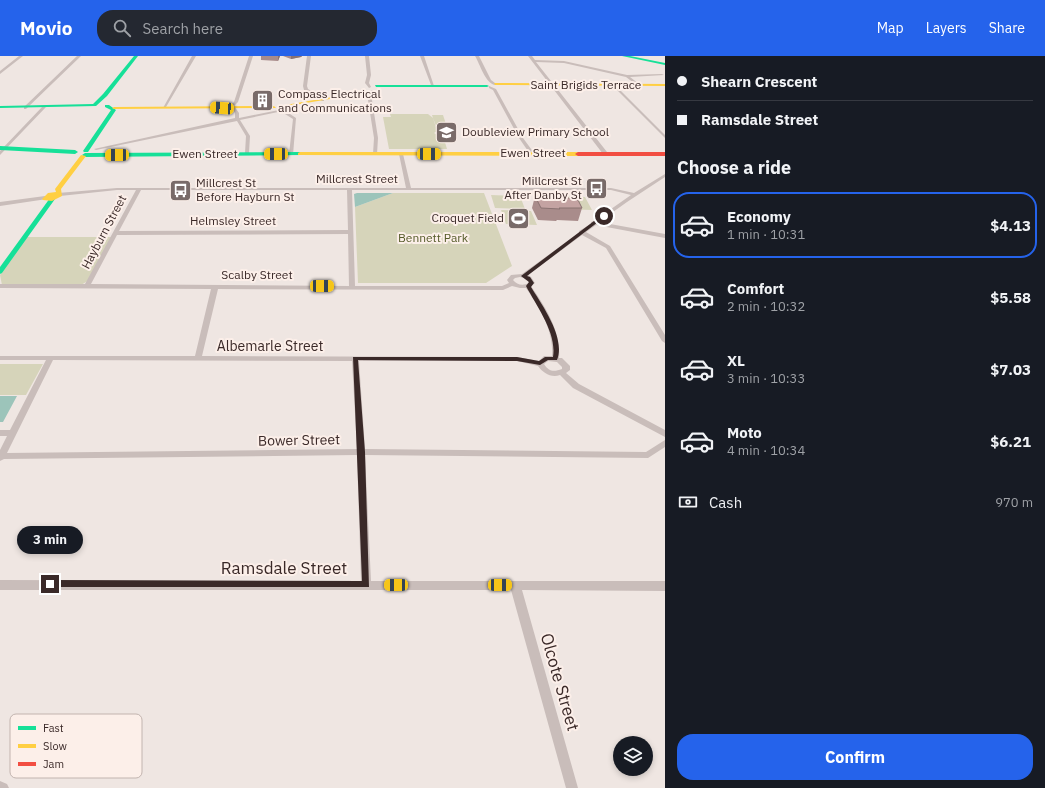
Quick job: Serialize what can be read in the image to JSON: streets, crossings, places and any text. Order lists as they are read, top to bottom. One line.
{"streets":{"main road":["Saint Brigids Terrace","Ewen Street"],"street":["Millcrest Street","Helmsley Street","Hayburn Street","Scalby Street","Albemarle Street","Bower Street","Ramsdale Street","Olcote Street"]},"crossings":[["Millcrest Street","Hayburn Street"],["Helmsley Street","Hayburn Street"],["Hayburn Street","Scalby Street"],["Ramsdale Street","Olcote Street"]],"parks":["Bennett Park"],"places":{"building":["Compass Electrical and Communications"],"school or university":["Doubleview Primary School"],"bus stop":["Millcrest St After Danby St","Millcrest St Before Hayburn St"],"sports":["Croquet Field"]},"legend":["Fast","Slow","Jam"],"page":{"header":"Movio","search":"Search here","nav":["Map","Layers","Share"],"banner":["Shearn Crescent","Ramsdale Street"],"heading":"Choose a ride","list":[{"name":"Economy","note":"1 min · 10:31","value":"$4.13"},{"name":"Comfort","note":"2 min · 10:32","value":"$5.58"},{"name":"XL","note":"3 min · 10:33","value":"$7.03"},{"name":"Moto","note":"4 min · 10:34","value":"$6.21"}],"pay":["Cash","970 m"],"bubble":"3 min","buttons":"Confirm"}}
